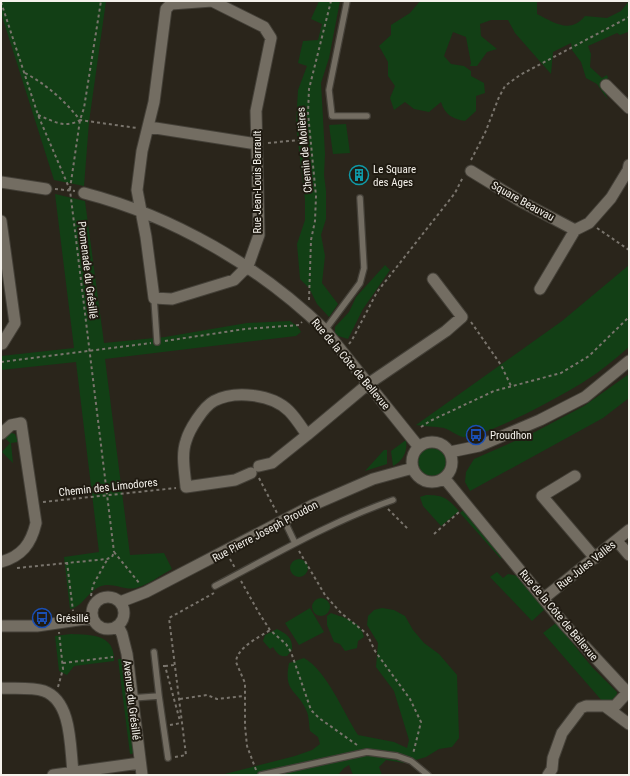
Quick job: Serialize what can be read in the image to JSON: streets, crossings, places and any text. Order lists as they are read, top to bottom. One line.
{"streets":{"street":["Rue Jean-Louis Barrault","Square Beauvau","Rue de la Côte de Bellevue","Rue Pierre Joseph Proudon","Rue Jules Vallès","Avenue du Grésillé"],"path":["Chemin de Molières","Promenade du Grésillé","Chemin des Limodores"]},"crossings":[["Rue Jean-Louis Barrault","Rue de la Côte de Bellevue"],["Promenade du Grésillé","Chemin des Limodores"],["Rue de la Côte de Bellevue","Rue Pierre Joseph Proudon"],["Rue de la Côte de Bellevue","Rue Jules Vallès"],["Rue Pierre Joseph Proudon","Avenue du Grésillé"]],"places":{"building":["Le Square des Ages"],"bus stop":["Proudhon","Grésillé"]}}
